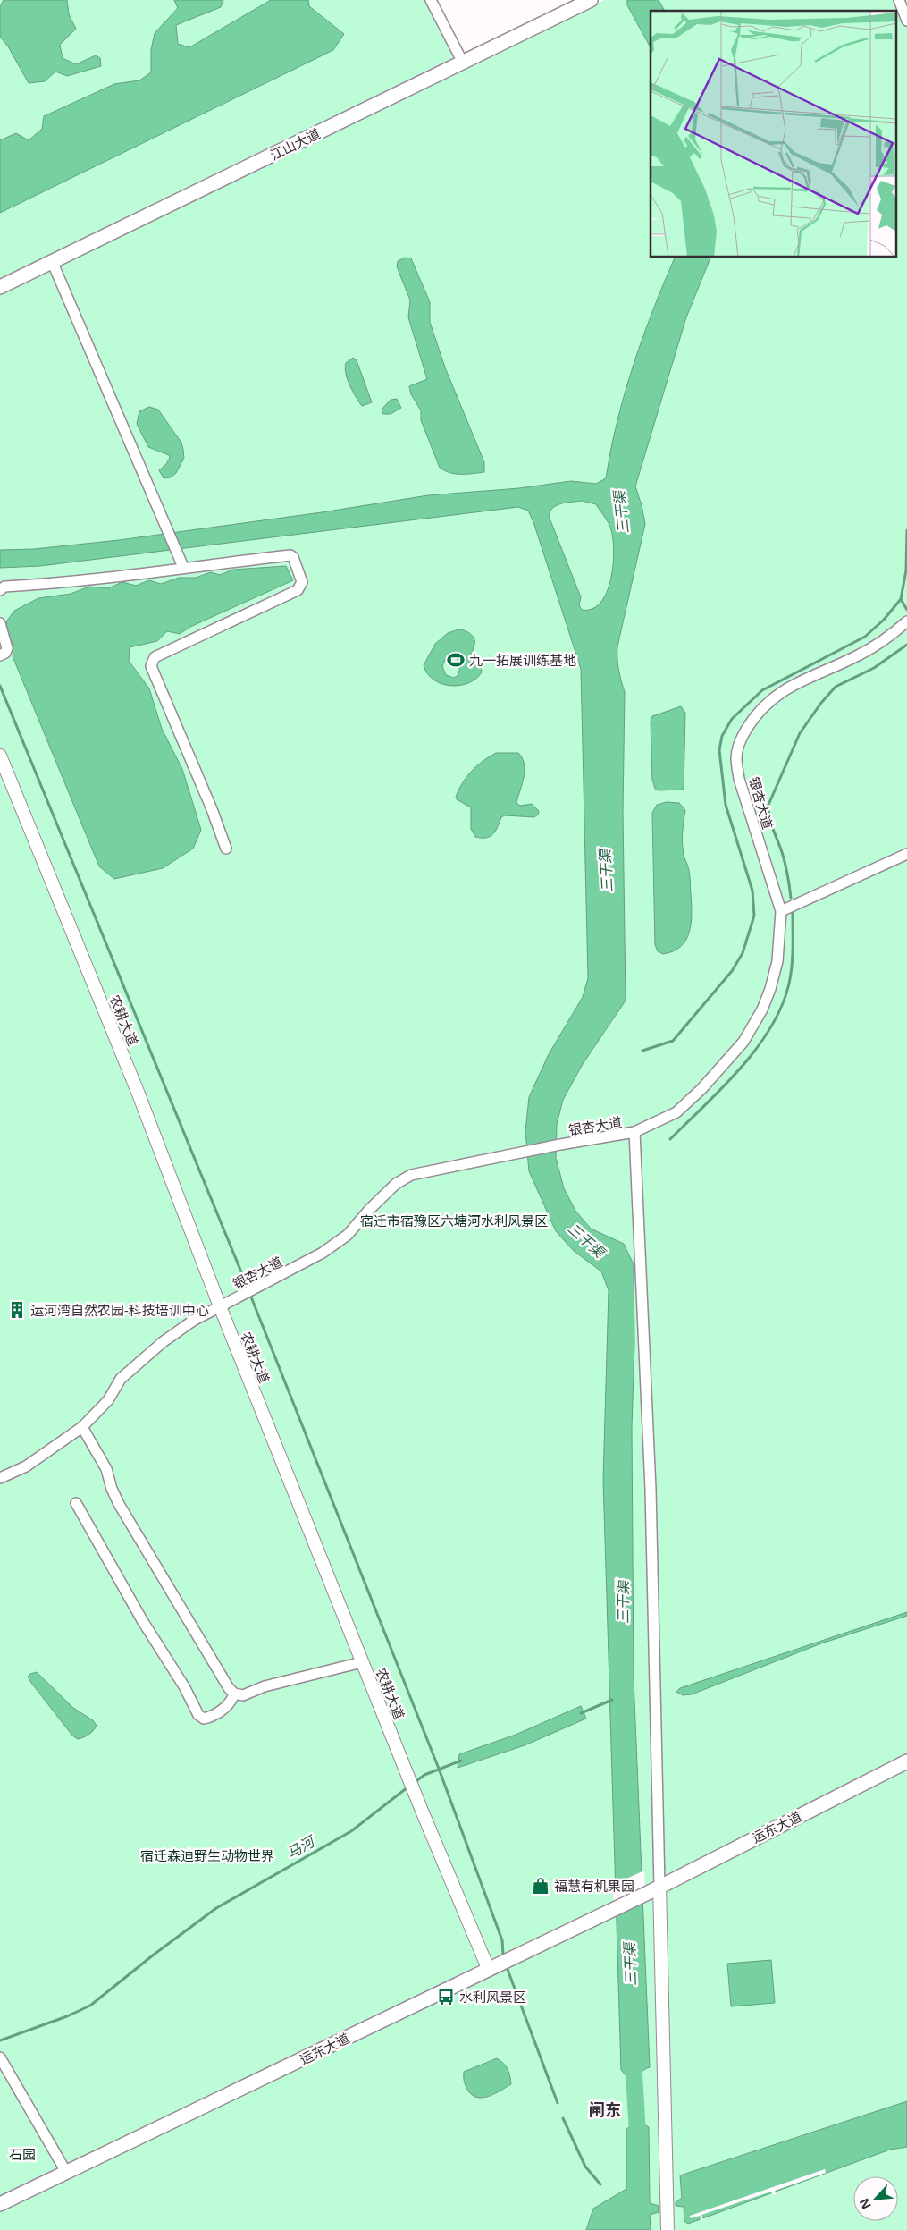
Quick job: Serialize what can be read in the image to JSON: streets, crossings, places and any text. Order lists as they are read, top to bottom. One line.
{"streets":{"main road":["江山大道","运东大道"],"street":["银杏大道","农耕大道"]},"crossings":[["银杏大道","农耕大道"],["农耕大道","运东大道"]],"districts":["闸东"],"water":["三干渠","马河"],"parks":["宿迁市宿豫区六塘河水利风景区","宿迁森迪野生动物世界","石园"],"places":{"sports":["九一拓展训练基地"],"building":["运河湾自然农园-科技培训中心"],"shop":["福慧有机果园"],"bus stop":["水利风景区"]},"north":"bottom left"}
